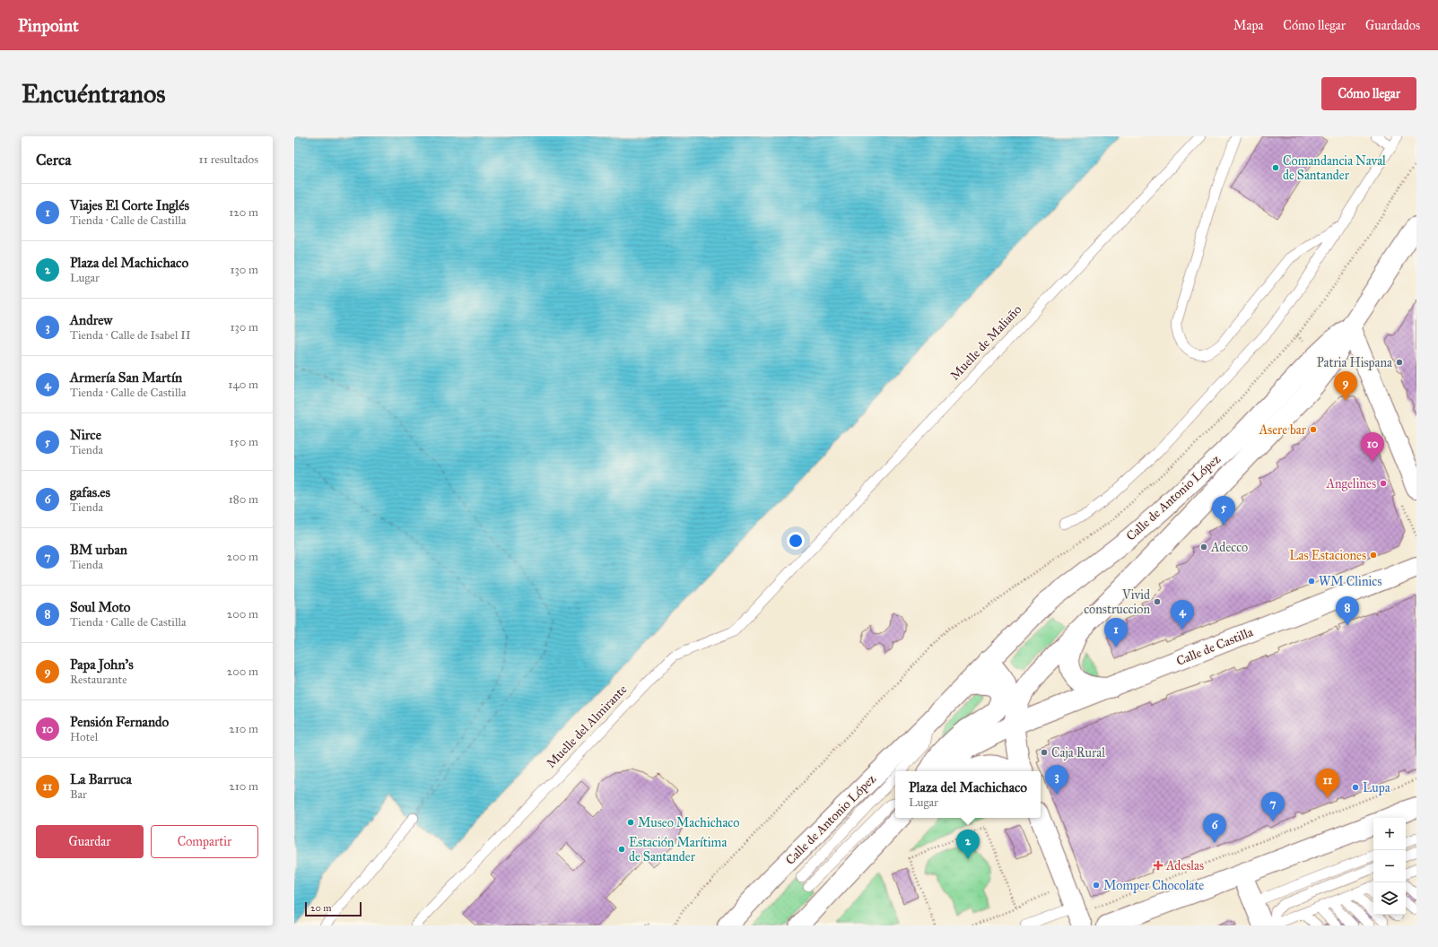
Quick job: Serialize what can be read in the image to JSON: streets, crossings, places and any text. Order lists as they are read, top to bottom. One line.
{"streets":{"main road":["Calle de Antonio López","Calle de Castilla"],"lane":["Muelle de Maliaño","Muelle del Almirante"]},"crossings":[["Muelle de Maliaño","Muelle del Almirante"],["Calle de Antonio López","Calle de Castilla"]],"places":{"other":["Comandancia Naval de Santander","Patria Hispana","Asere bar","Angelines","Adecco","Las Estaciones","WM Clinics","Vivid construccion","Caja Rural","Lupa","Museo Machichaco","Estación Marítima de Santander","Momper Chocolate"],"health":["Adeslas"]},"scale_bar":"20 m","page":{"header":"Pinpoint","nav":["Mapa","Cómo llegar","Guardados"],"buttons":["Cómo llegar",["Guardar","Compartir"]],"title":"Encuéntranos","heading":["Cerca","11 resultados"],"list":[{"mark":"1","name":"Viajes El Corte Inglés","note":"Tienda · Calle de Castilla","value":"120 m"},{"mark":"2","name":"Plaza del Machichaco","note":"Lugar","value":"130 m"},{"mark":"3","name":"Andrew","note":"Tienda · Calle de Isabel II","value":"130 m"},{"mark":"4","name":"Armería San Martín","note":"Tienda · Calle de Castilla","value":"140 m"},{"mark":"5","name":"Nirce","note":"Tienda","value":"150 m"},{"mark":"6","name":"gafas.es","note":"Tienda","value":"180 m"},{"mark":"7","name":"BM urban","note":"Tienda","value":"200 m"},{"mark":"8","name":"Soul Moto","note":"Tienda · Calle de Castilla","value":"200 m"},{"mark":"9","name":"Papa John's","note":"Restaurante","value":"200 m"},{"mark":"10","name":"Pensión Fernando","note":"Hotel","value":"210 m"},{"mark":"11","name":"La Barruca","note":"Bar","value":"210 m"}],"pins":["9","10","5","8","4","1","3","11","7","6","2"],"popup":["Plaza del Machichaco","Lugar"],"map_buttons":["+","−"],"scale":"20 m"}}
